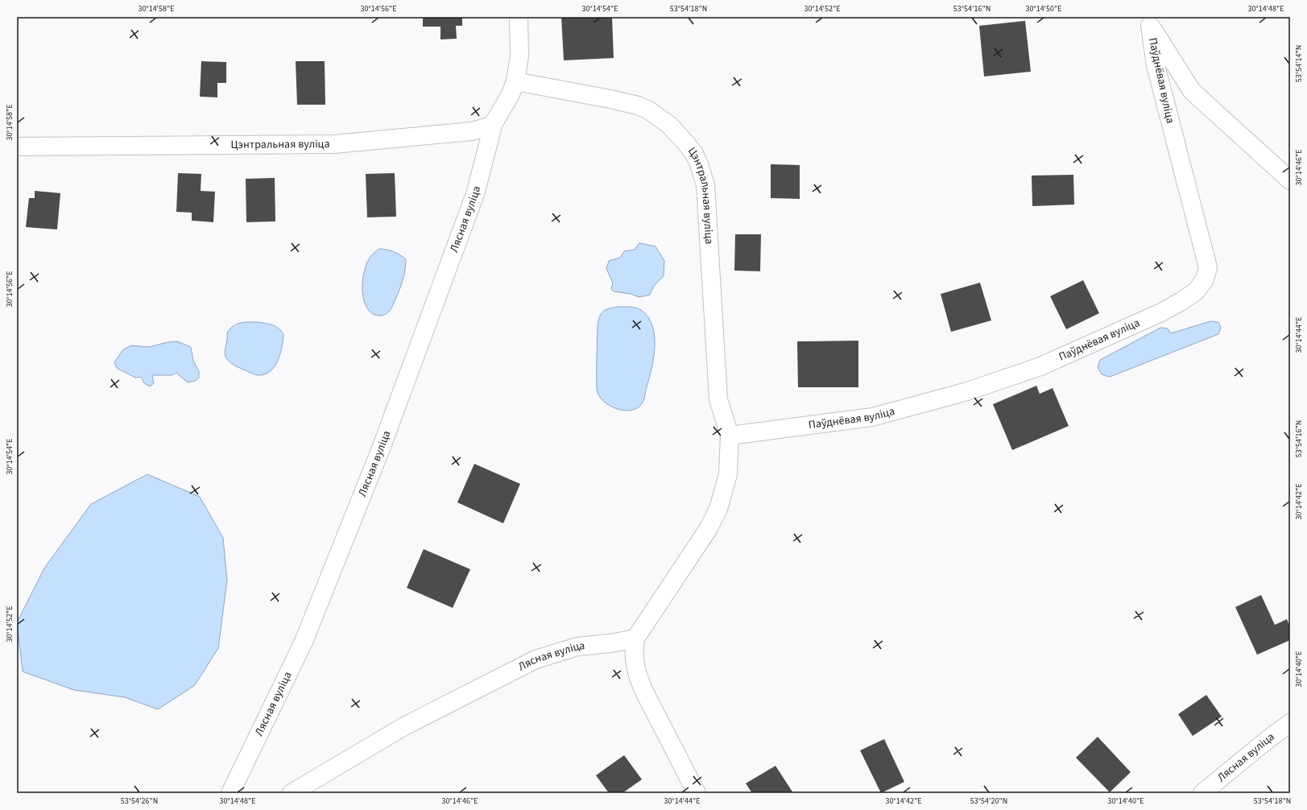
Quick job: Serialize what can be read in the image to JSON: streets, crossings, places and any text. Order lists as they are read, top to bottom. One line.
{"streets":{"street":["Паўднёвая вуліца","Цэнтральная вуліца","Лясная вуліца"]},"crossings":[["Паўднёвая вуліца","Цэнтральная вуліца"],["Цэнтральная вуліца","Лясная вуліца"]],"coordinates":["30°14'58\"E","30°14'56\"E","30°14'54\"E","53°54'18\"N","30°14'52\"E","53°54'16\"N","30°14'50\"E","30°14'48\"E","53°54'14\"N","30°14'46\"E","30°14'44\"E","30°14'42\"E","30°14'40\"E","53°54'26\"N","53°54'20\"N"]}
